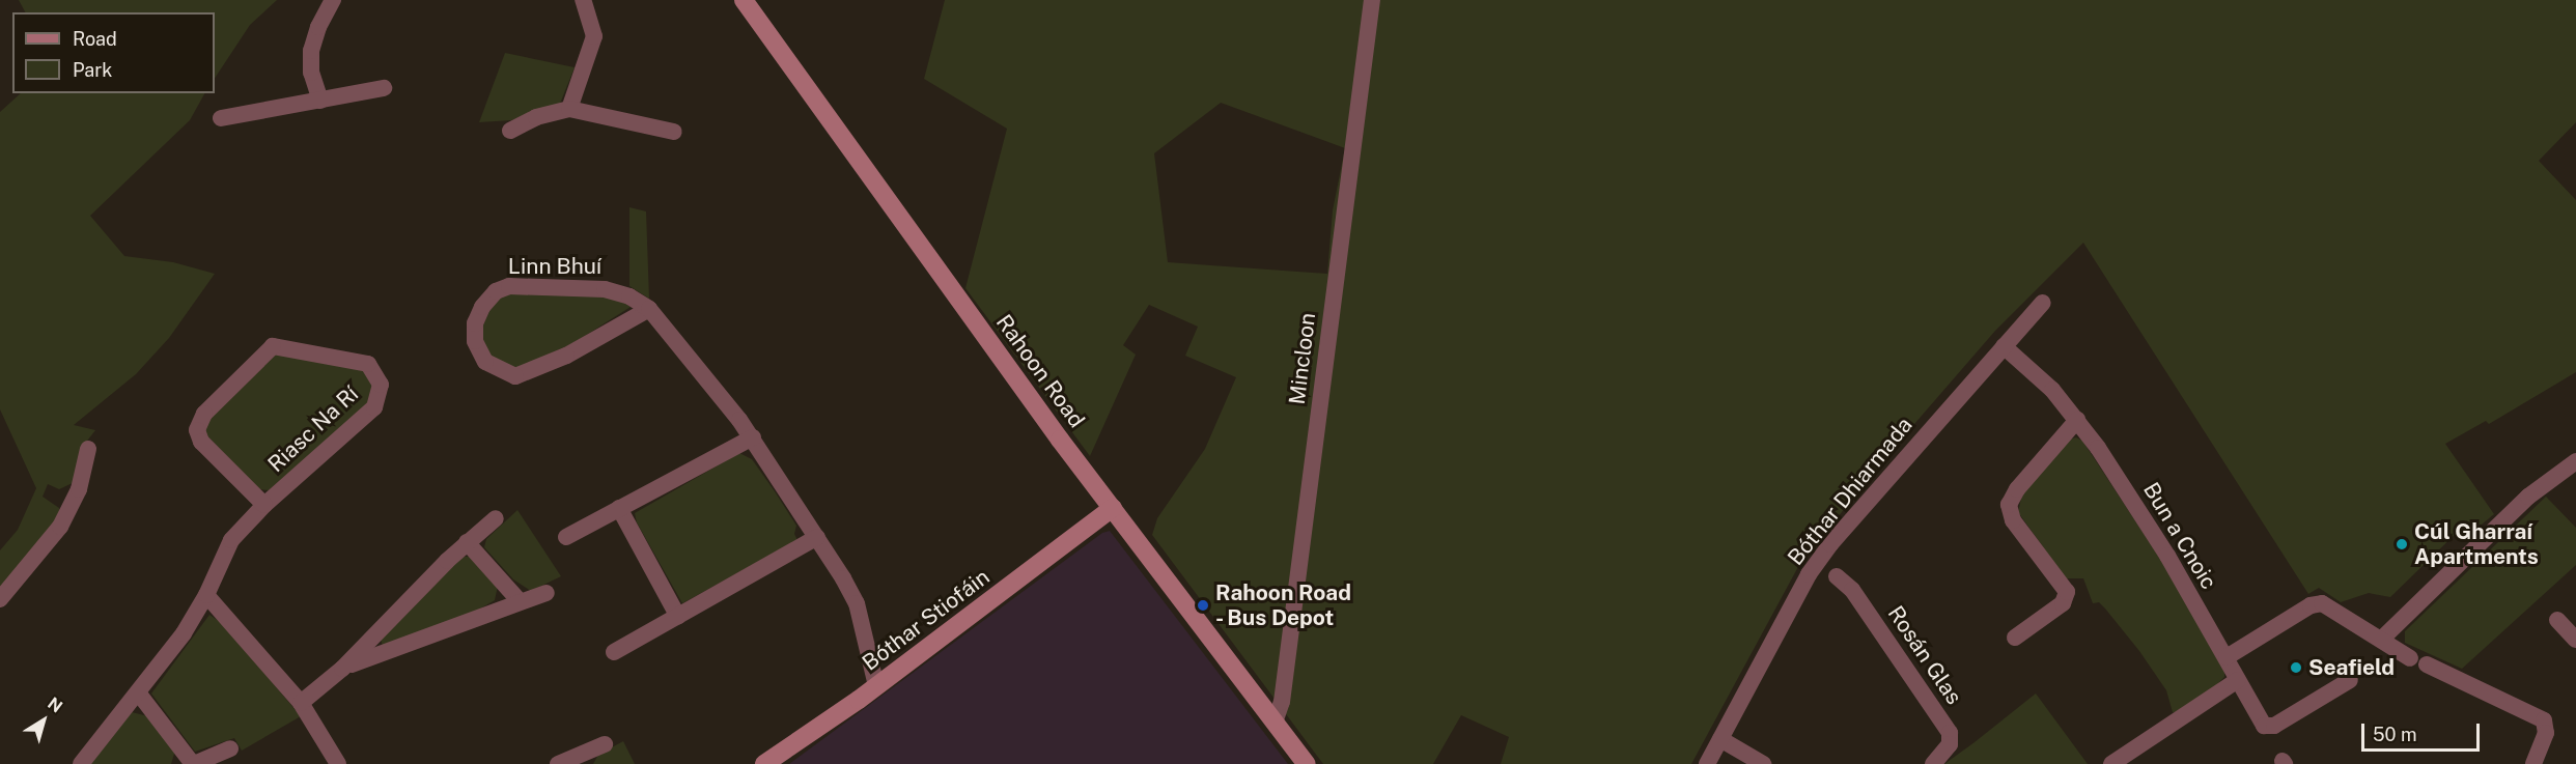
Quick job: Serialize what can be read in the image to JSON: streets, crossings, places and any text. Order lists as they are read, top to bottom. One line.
{"streets":{"street":["Linn Bhuí","Mincloon","Rahoon Road","Riasc Na Rí","Bóthar Dhiarmada","Bun a Cnoic","Bóthar Stiofáin","Rosán Glas"]},"crossings":[["Linn Bhuí","Bóthar Stiofáin"],["Mincloon","Rahoon Road"],["Rahoon Road","Bóthar Stiofáin"],["Bóthar Dhiarmada","Bun a Cnoic"]],"places":["Cúl Gharraí Apartments","Rahoon Road - Bus Depot","Seafield"],"legend":["Road","Park"],"scale_bar":"50 m","north":"top right"}
